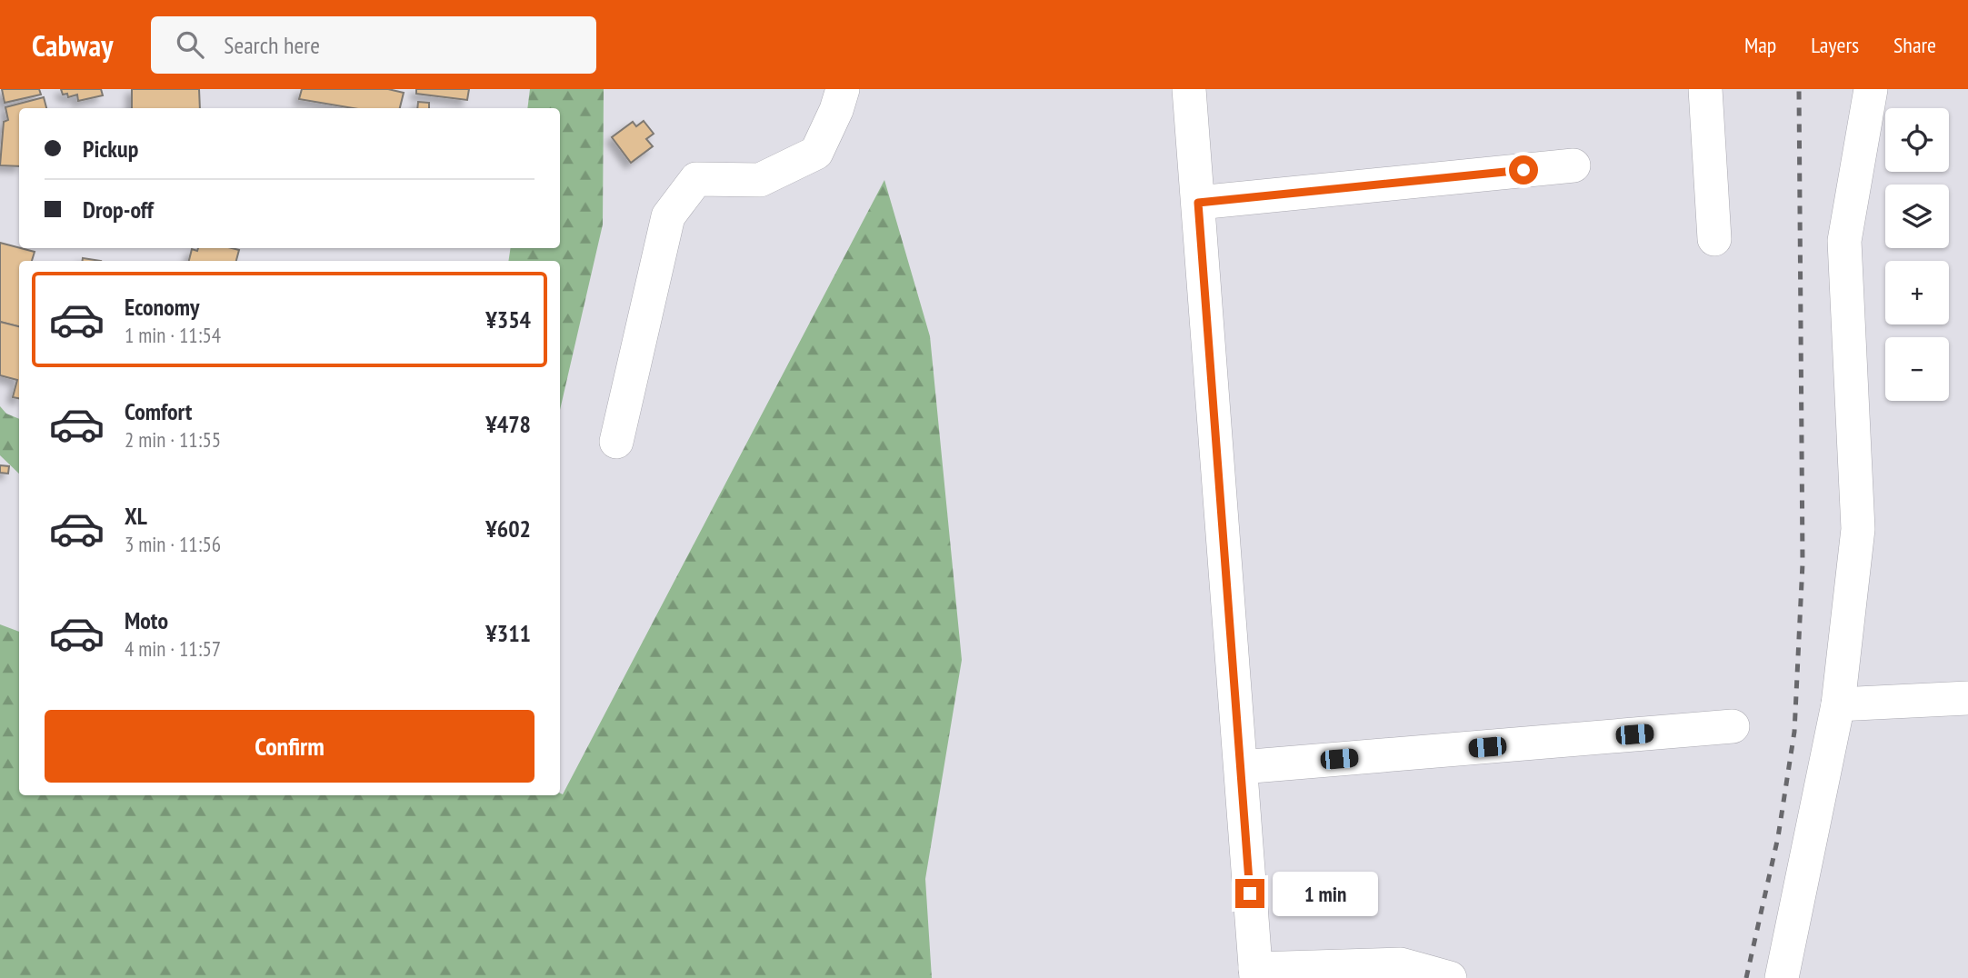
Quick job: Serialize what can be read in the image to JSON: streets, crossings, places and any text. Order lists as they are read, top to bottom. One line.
{"page":{"header":"Cabway","search":"Search here","nav":["Map","Layers","Share"],"map_buttons":["+","−"],"banner":["Pickup","Drop-off"],"list":[{"name":"Economy","note":"1 min · 11:54","value":"¥354"},{"name":"Comfort","note":"2 min · 11:55","value":"¥478"},{"name":"XL","note":"3 min · 11:56","value":"¥602"},{"name":"Moto","note":"4 min · 11:57","value":"¥311"}],"buttons":"Confirm","bubble":"1 min"}}
